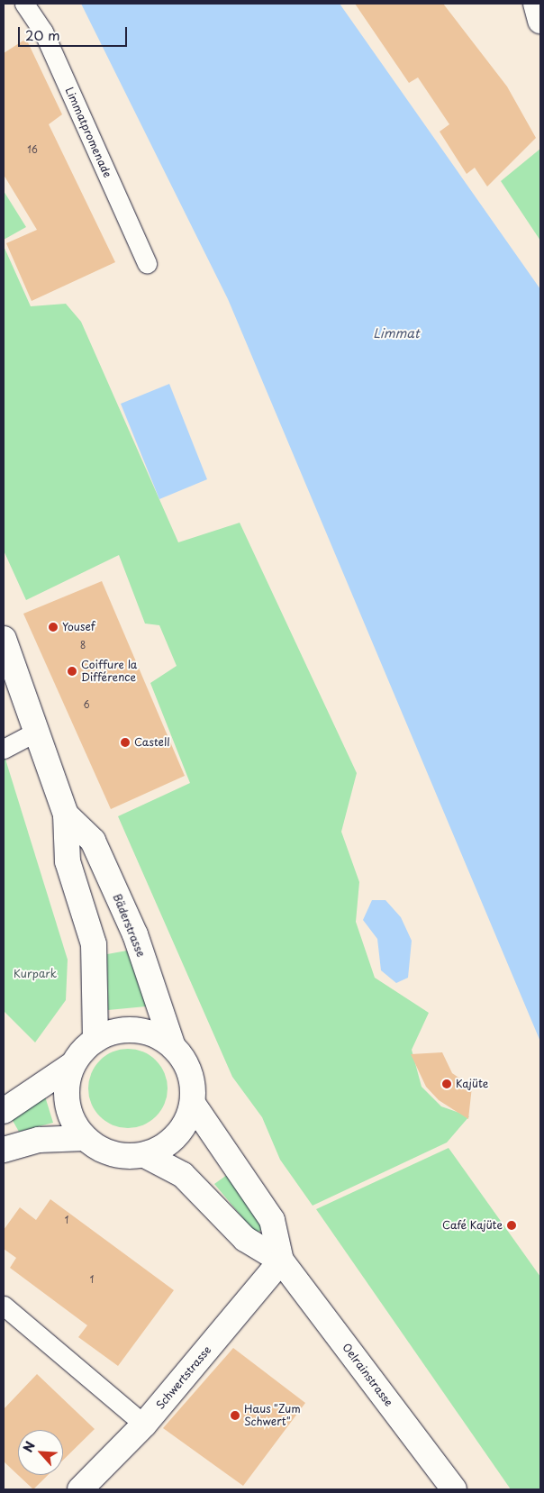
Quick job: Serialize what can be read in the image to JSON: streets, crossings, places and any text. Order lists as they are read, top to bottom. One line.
{"streets":{"street":["Bäderstrasse","Oelrainstrasse","Schwertstrasse"],"lane":["Limmatpromenade"]},"crossings":[["Bäderstrasse","Oelrainstrasse"],["Oelrainstrasse","Schwertstrasse"]],"water":["Limmat"],"parks":["Kurpark"],"places":["Yousef","Coiffure la Différence","Castell","Kajüte","Café Kajüte","Haus \"Zum Schwert\""],"house_numbers":["16","8","6","1","1"],"scale_bar":"20 m","north":"top left"}
